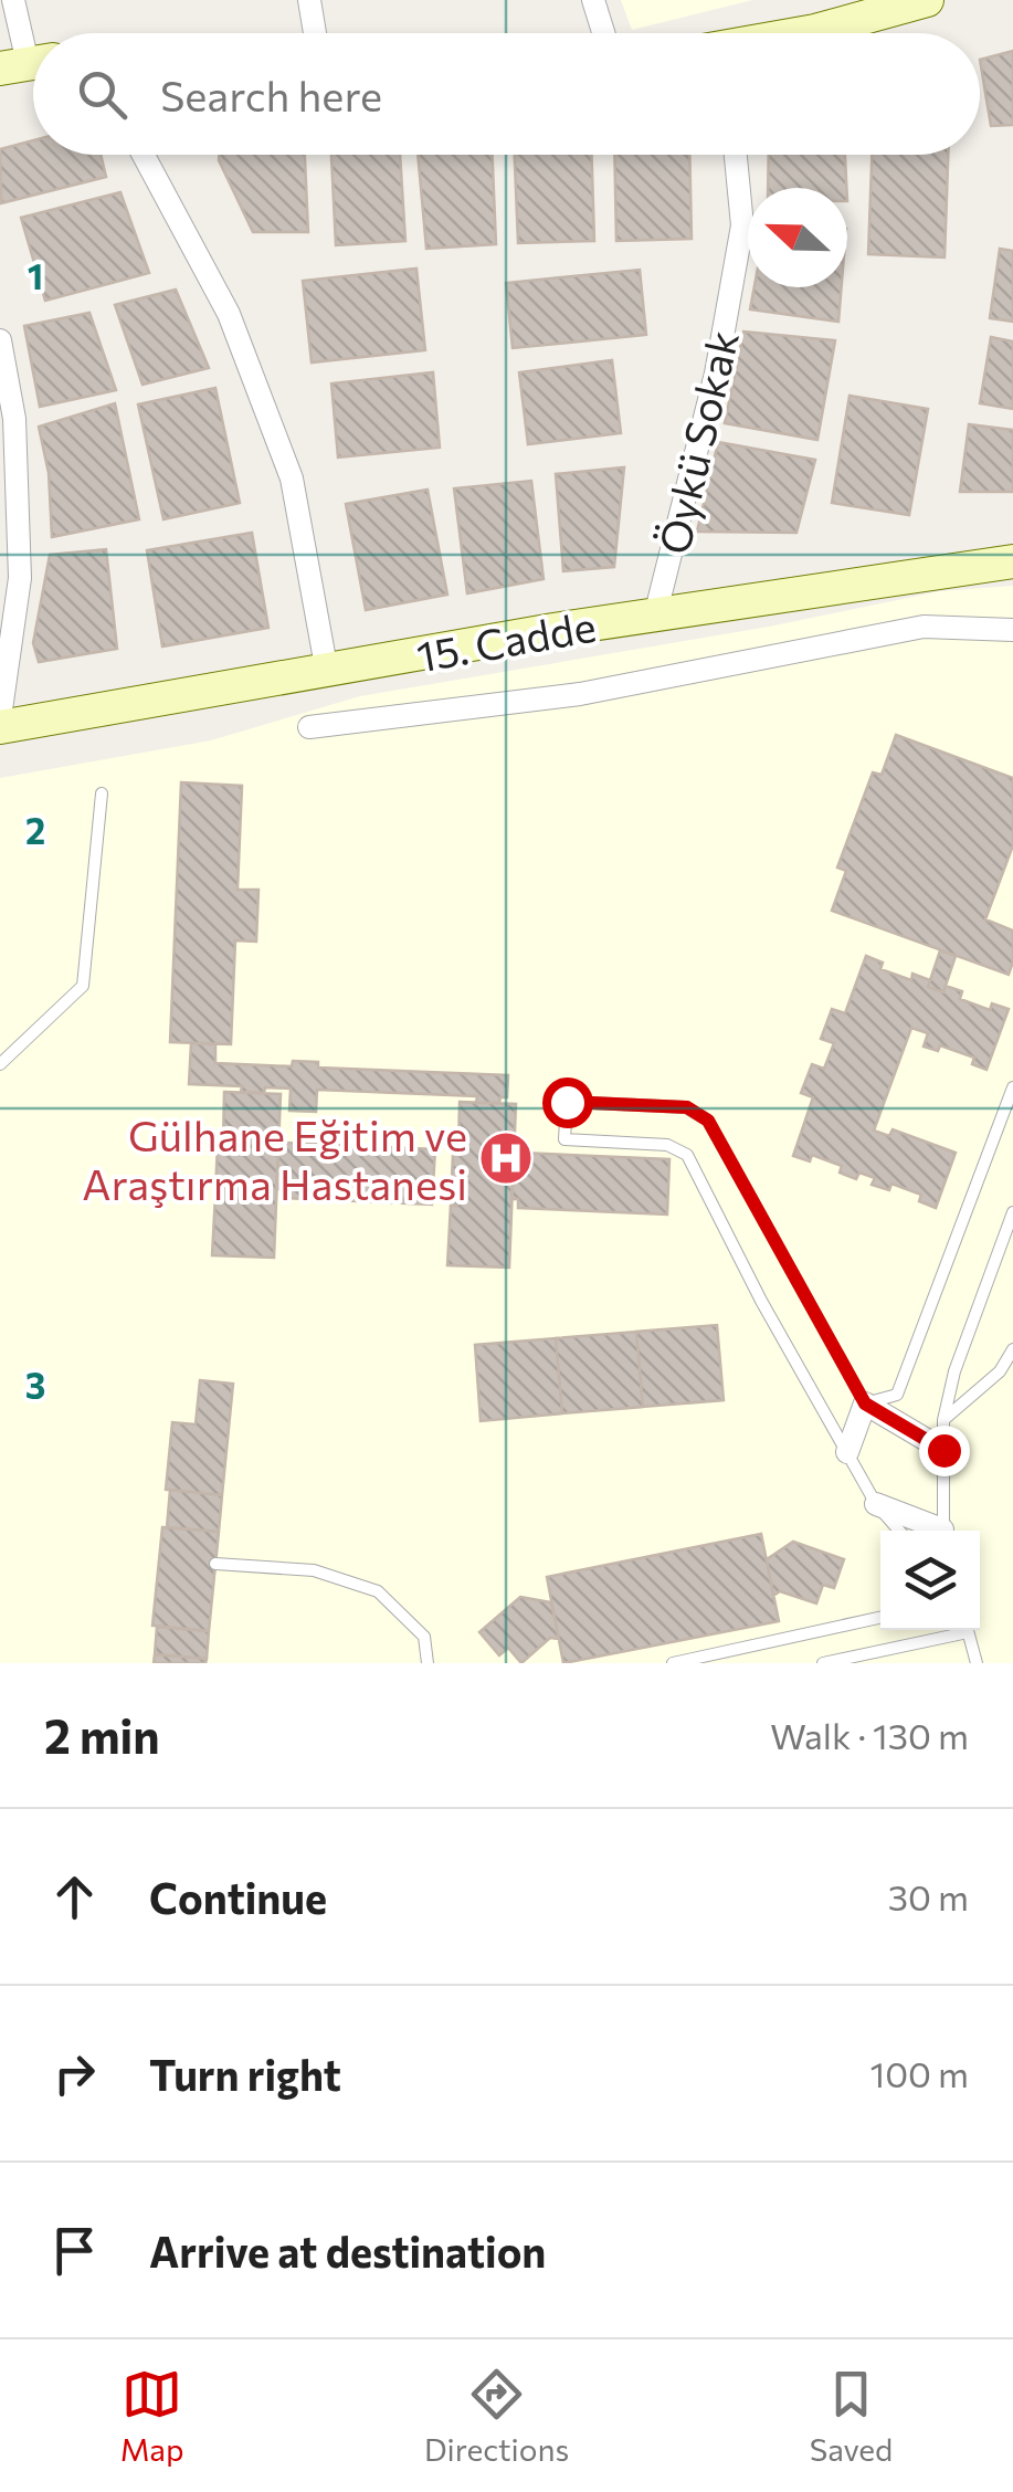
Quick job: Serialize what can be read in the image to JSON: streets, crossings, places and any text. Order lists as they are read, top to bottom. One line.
{"streets":{"street":["Öykü Sokak","15. Cadde"]},"crossings":[["Öykü Sokak","15. Cadde"]],"places":{"hospital":["Gülhane Eğitim ve Araştırma Hastanesi"]},"north":"left","page":{"search":"Search here","heading":["2 min","Walk · 130 m"],"list":[["Continue","30 m"],["Turn right","100 m"],"Arrive at destination"],"nav":["Map","Directions","Saved"]},"grid":{"rows":["1","2","3"]}}
